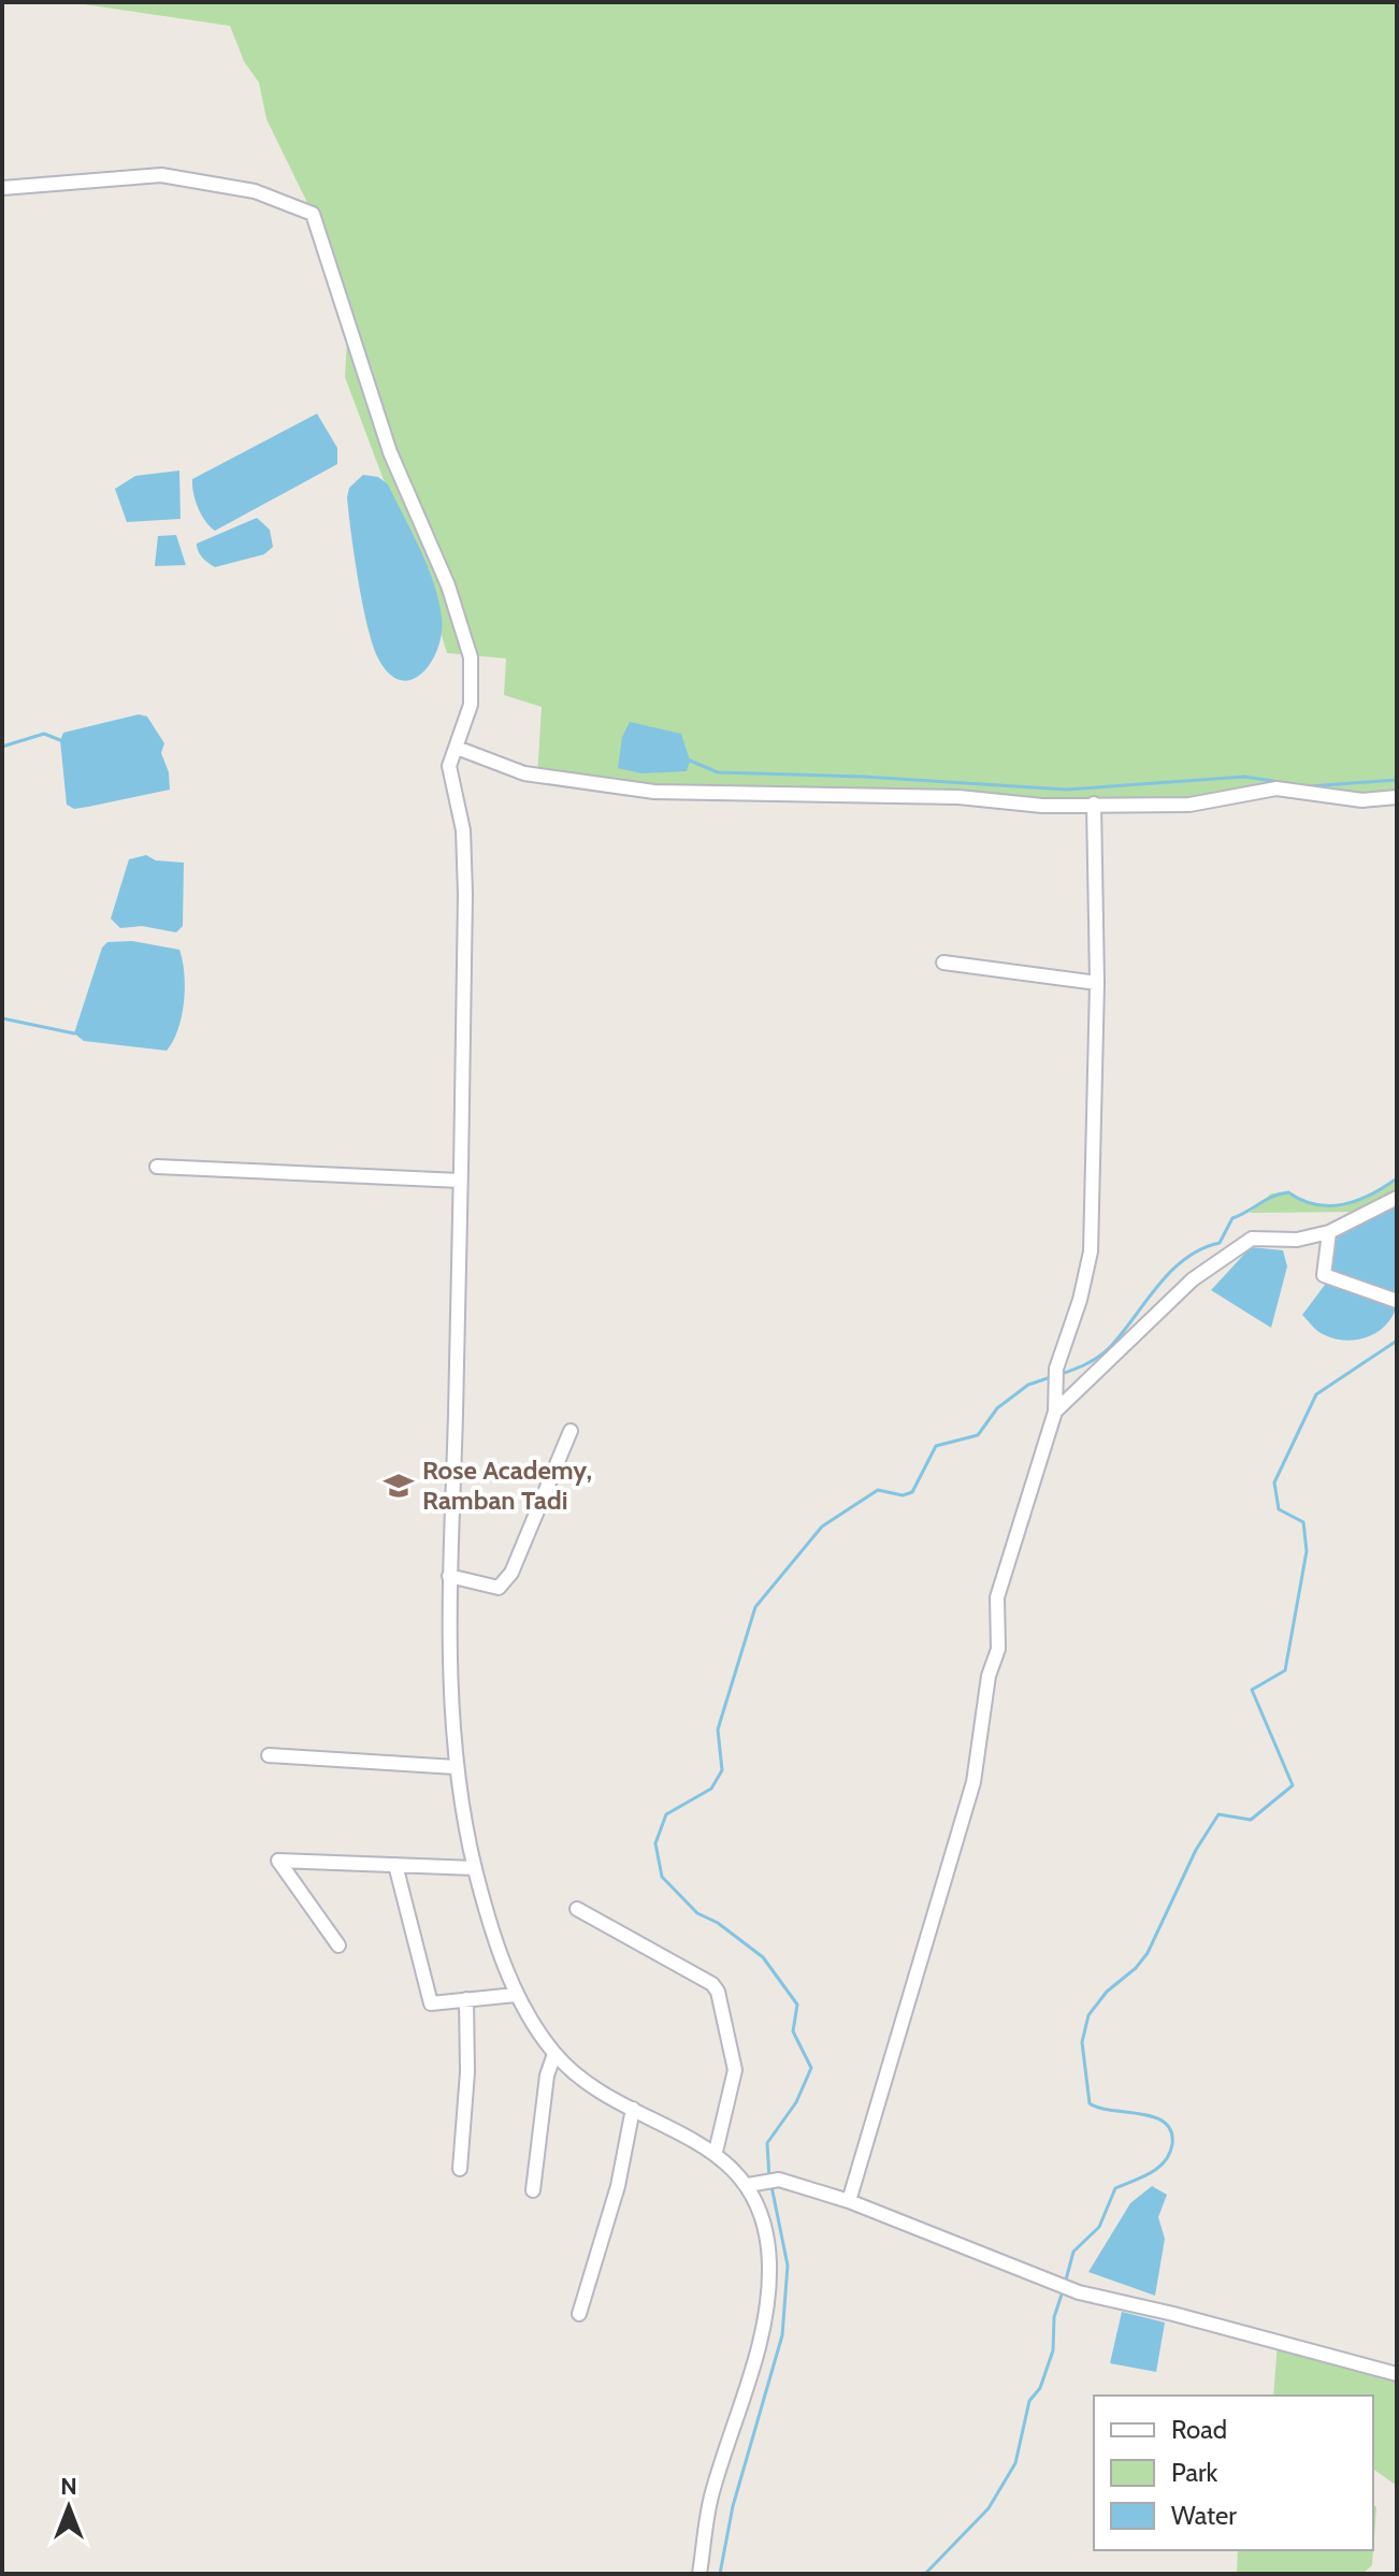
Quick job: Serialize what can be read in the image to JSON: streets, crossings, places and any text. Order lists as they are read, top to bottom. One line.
{"places":{"school or university":["Rose Academy, Ramban Tadi"]},"legend":["Road","Park","Water"],"north":"top"}
